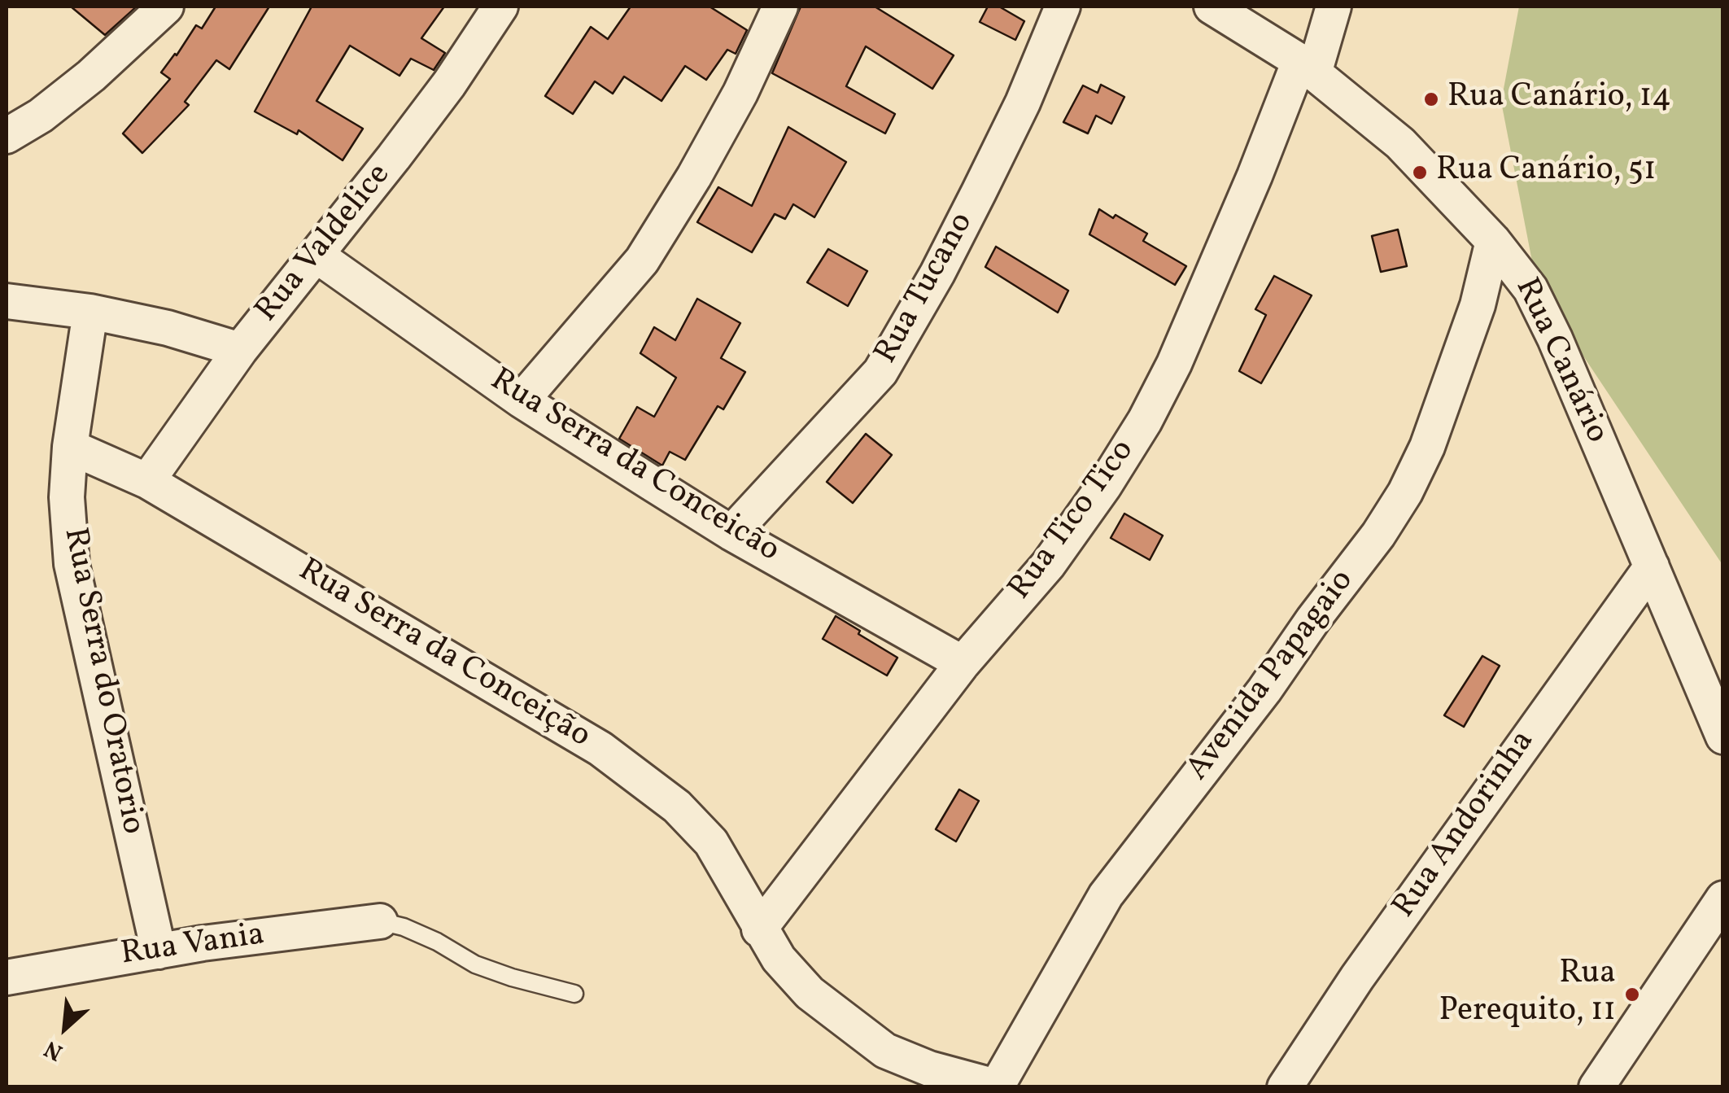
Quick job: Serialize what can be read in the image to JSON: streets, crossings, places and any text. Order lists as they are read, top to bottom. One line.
{"streets":{"street":["Rua Valdelice","Rua Tucano","Rua Canário","Rua Serra da Conceicão","Rua Tico Tico","Rua Serra da Conceição","Avenida Papagaio","Rua Serra do Oratorio","Rua Andorinha","Rua Vania"]},"crossings":[["Rua Valdelice","Rua Serra da Conceicão"],["Rua Valdelice","Rua Serra da Conceição"],["Rua Tucano","Rua Serra da Conceicão"],["Rua Canário","Rua Tico Tico"],["Rua Canário","Avenida Papagaio"],["Rua Canário","Rua Andorinha"],["Rua Serra da Conceicão","Rua Tico Tico"],["Rua Tico Tico","Rua Serra da Conceição"],["Rua Serra da Conceição","Avenida Papagaio"],["Rua Serra da Conceição","Rua Serra do Oratorio"],["Rua Serra do Oratorio","Rua Vania"]],"places":["Rua Canário, 14","Rua Canário, 51","Rua Perequito, 11"],"north":"bottom left"}
